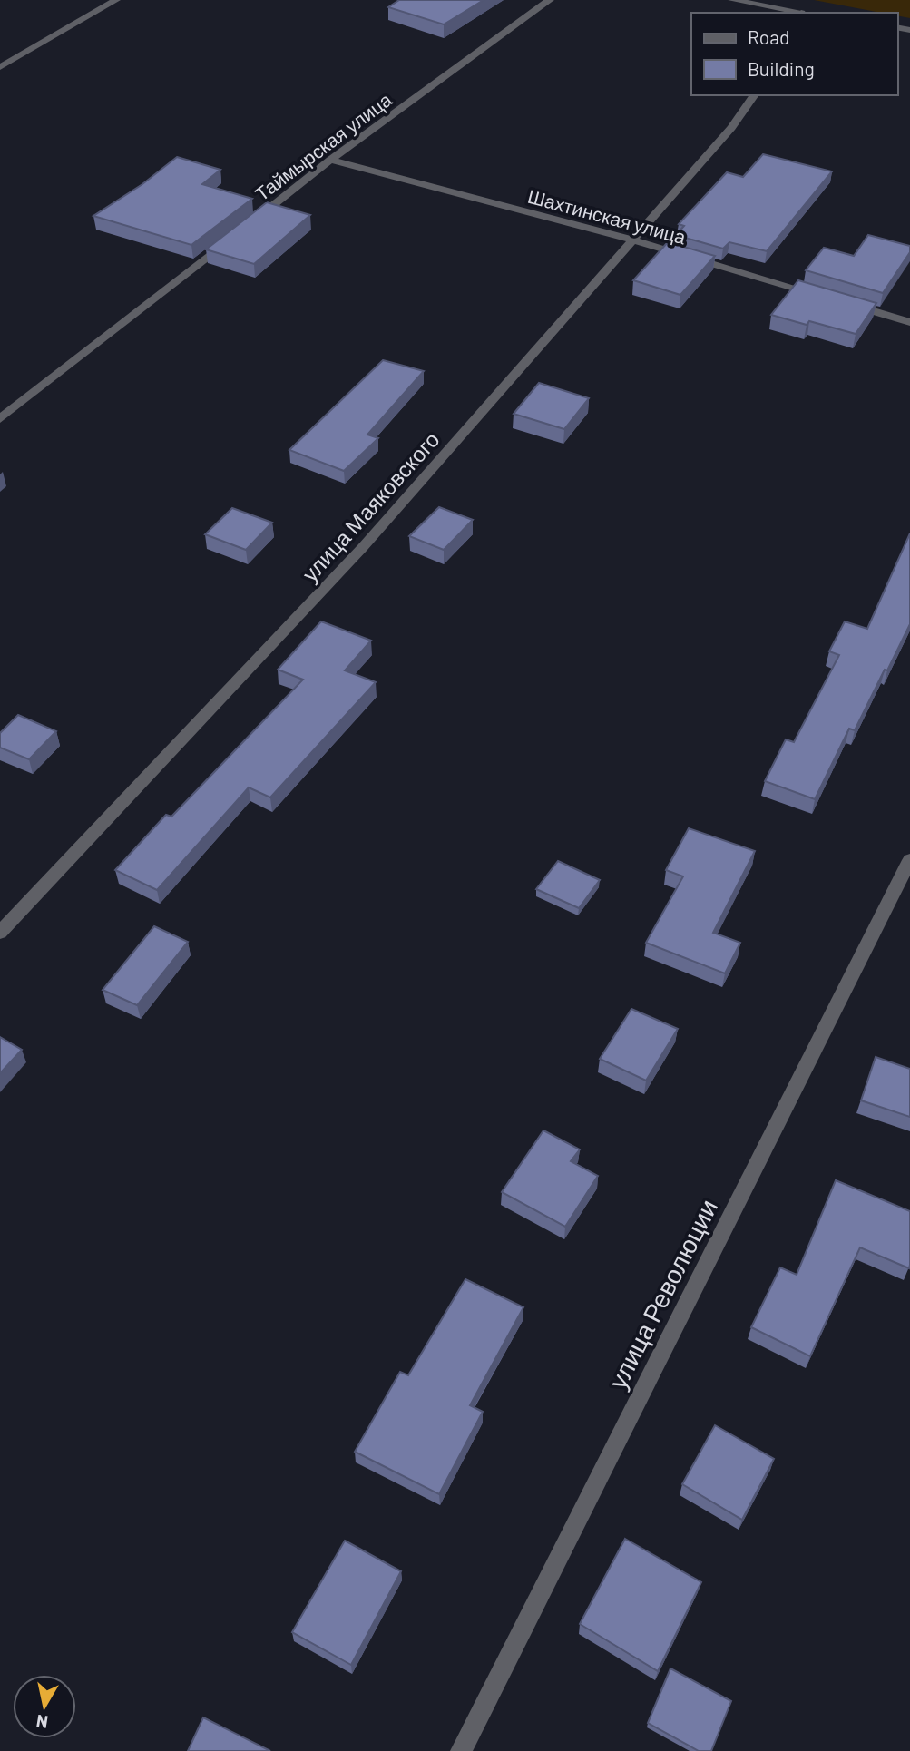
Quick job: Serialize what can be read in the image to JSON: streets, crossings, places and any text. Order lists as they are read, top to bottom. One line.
{"streets":{"street":["Таймырская улица","Шахтинская улица","улица Маяковского","улица Революции"]},"crossings":[["Таймырская улица","Шахтинская улица"],["Шахтинская улица","улица Маяковского"]],"legend":["Road","Building"],"north":"bottom"}
